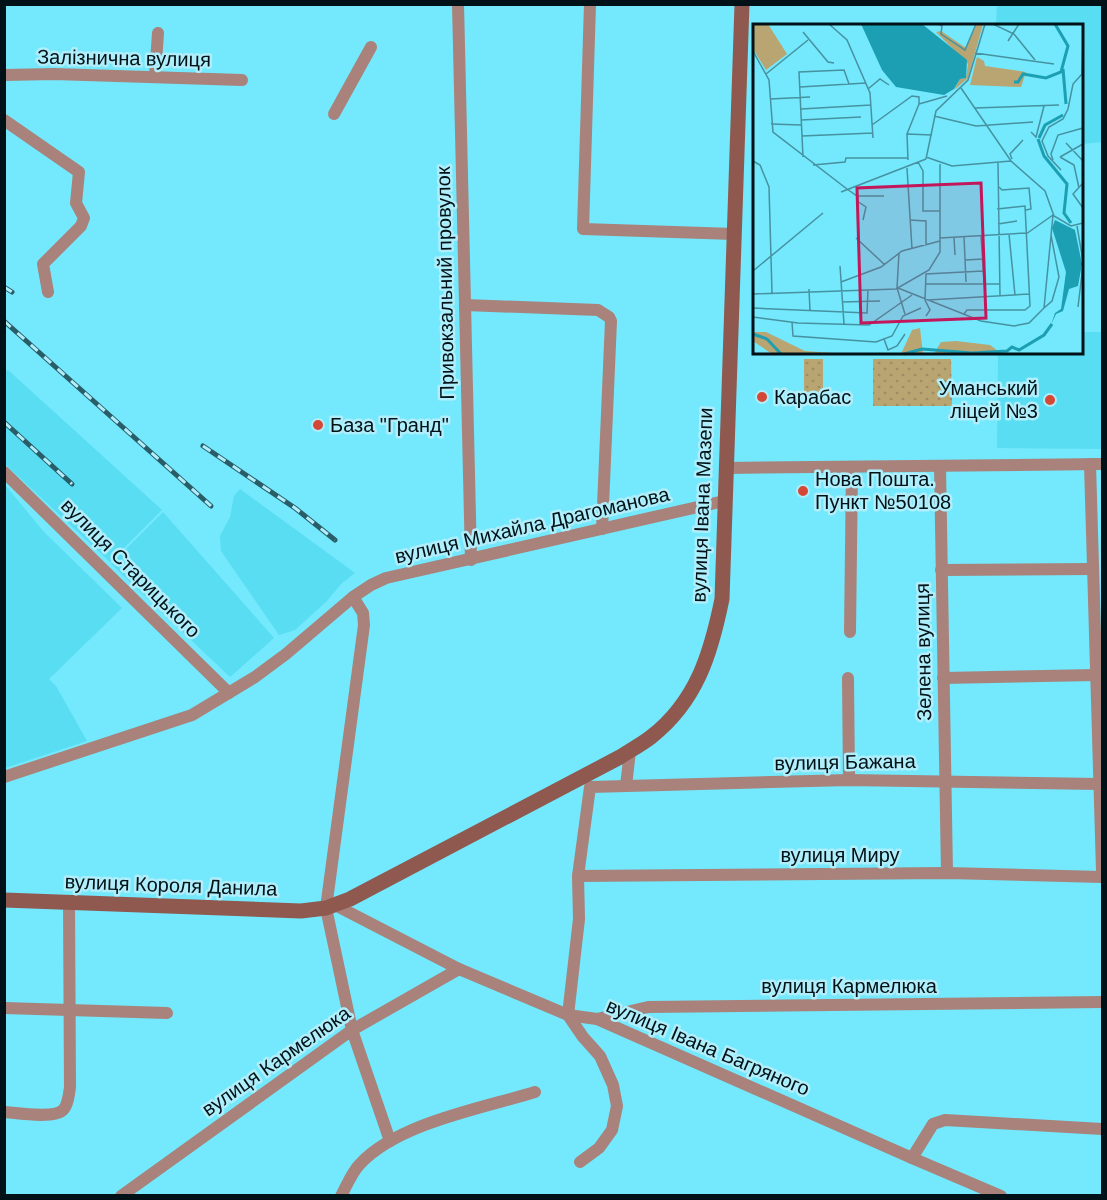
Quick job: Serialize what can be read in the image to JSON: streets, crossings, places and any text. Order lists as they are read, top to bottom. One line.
{"streets":{"main road":["вулиця Івана Мазепи","вулиця Короля Данила"],"street":["Залізнична вулиця","Привокзальний провулок","вулиця Михайла Драгоманова","вулиця Старицького","Зелена вулиця","вулиця Бажана","вулиця Миру","вулиця Кармелюка","вулиця Івана Багряного"]},"crossings":[["Привокзальний провулок","вулиця Михайла Драгоманова"],["вулиця Івана Мазепи","вулиця Михайла Драгоманова"],["вулиця Івана Мазепи","вулиця Короля Данила"],["вулиця Івана Мазепи","вулиця Івана Багряного"],["вулиця Михайла Драгоманова","вулиця Старицького"],["Зелена вулиця","вулиця Бажана"],["Зелена вулиця","вулиця Миру"],["вулиця Бажана","вулиця Миру"],["вулиця Короля Данила","вулиця Івана Багряного"],["вулиця Кармелюка","вулиця Івана Багряного"]],"places":["Карабас","Уманський ліцей №3","База \"Гранд\"","Нова Пошта. Пункт №50108"]}
